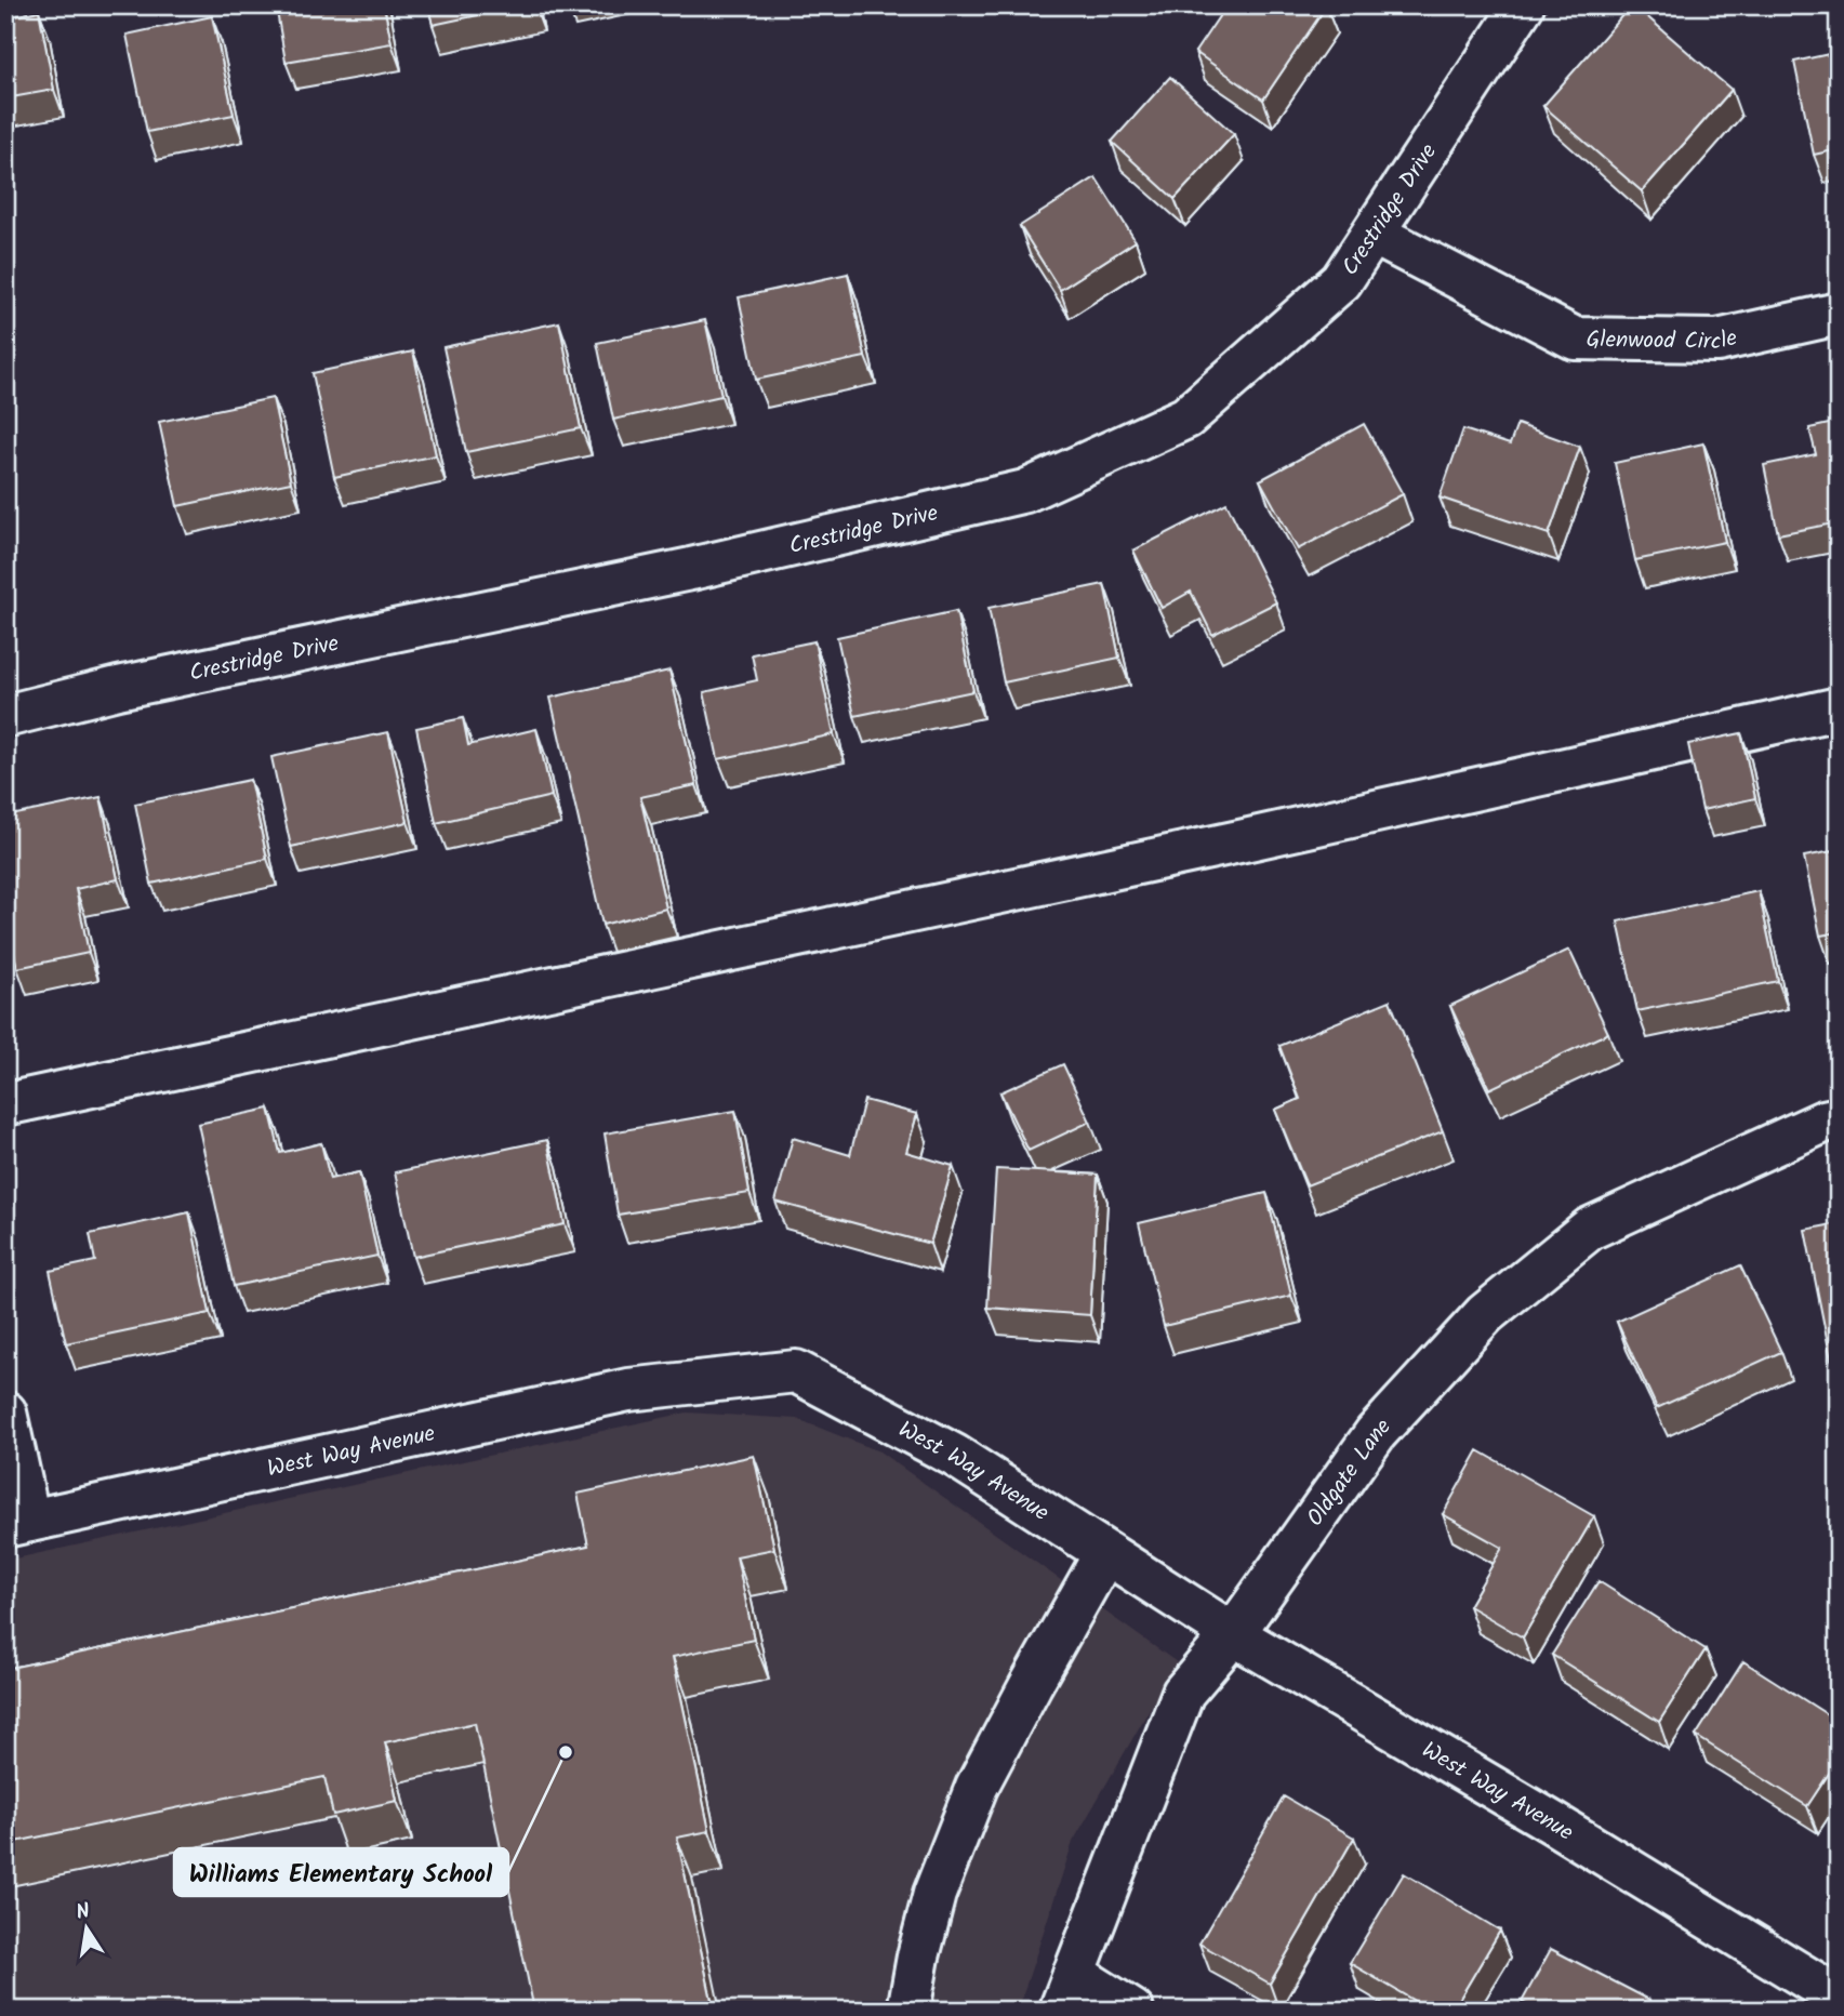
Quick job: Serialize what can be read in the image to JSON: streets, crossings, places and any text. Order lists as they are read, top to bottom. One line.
{"streets":{"street":["Crestridge Drive","Glenwood Circle","West Way Avenue","Oldgate Lane"]},"crossings":[["Crestridge Drive","Glenwood Circle"],["West Way Avenue","Oldgate Lane"]],"places":["Williams Elementary School"],"north":"top"}
